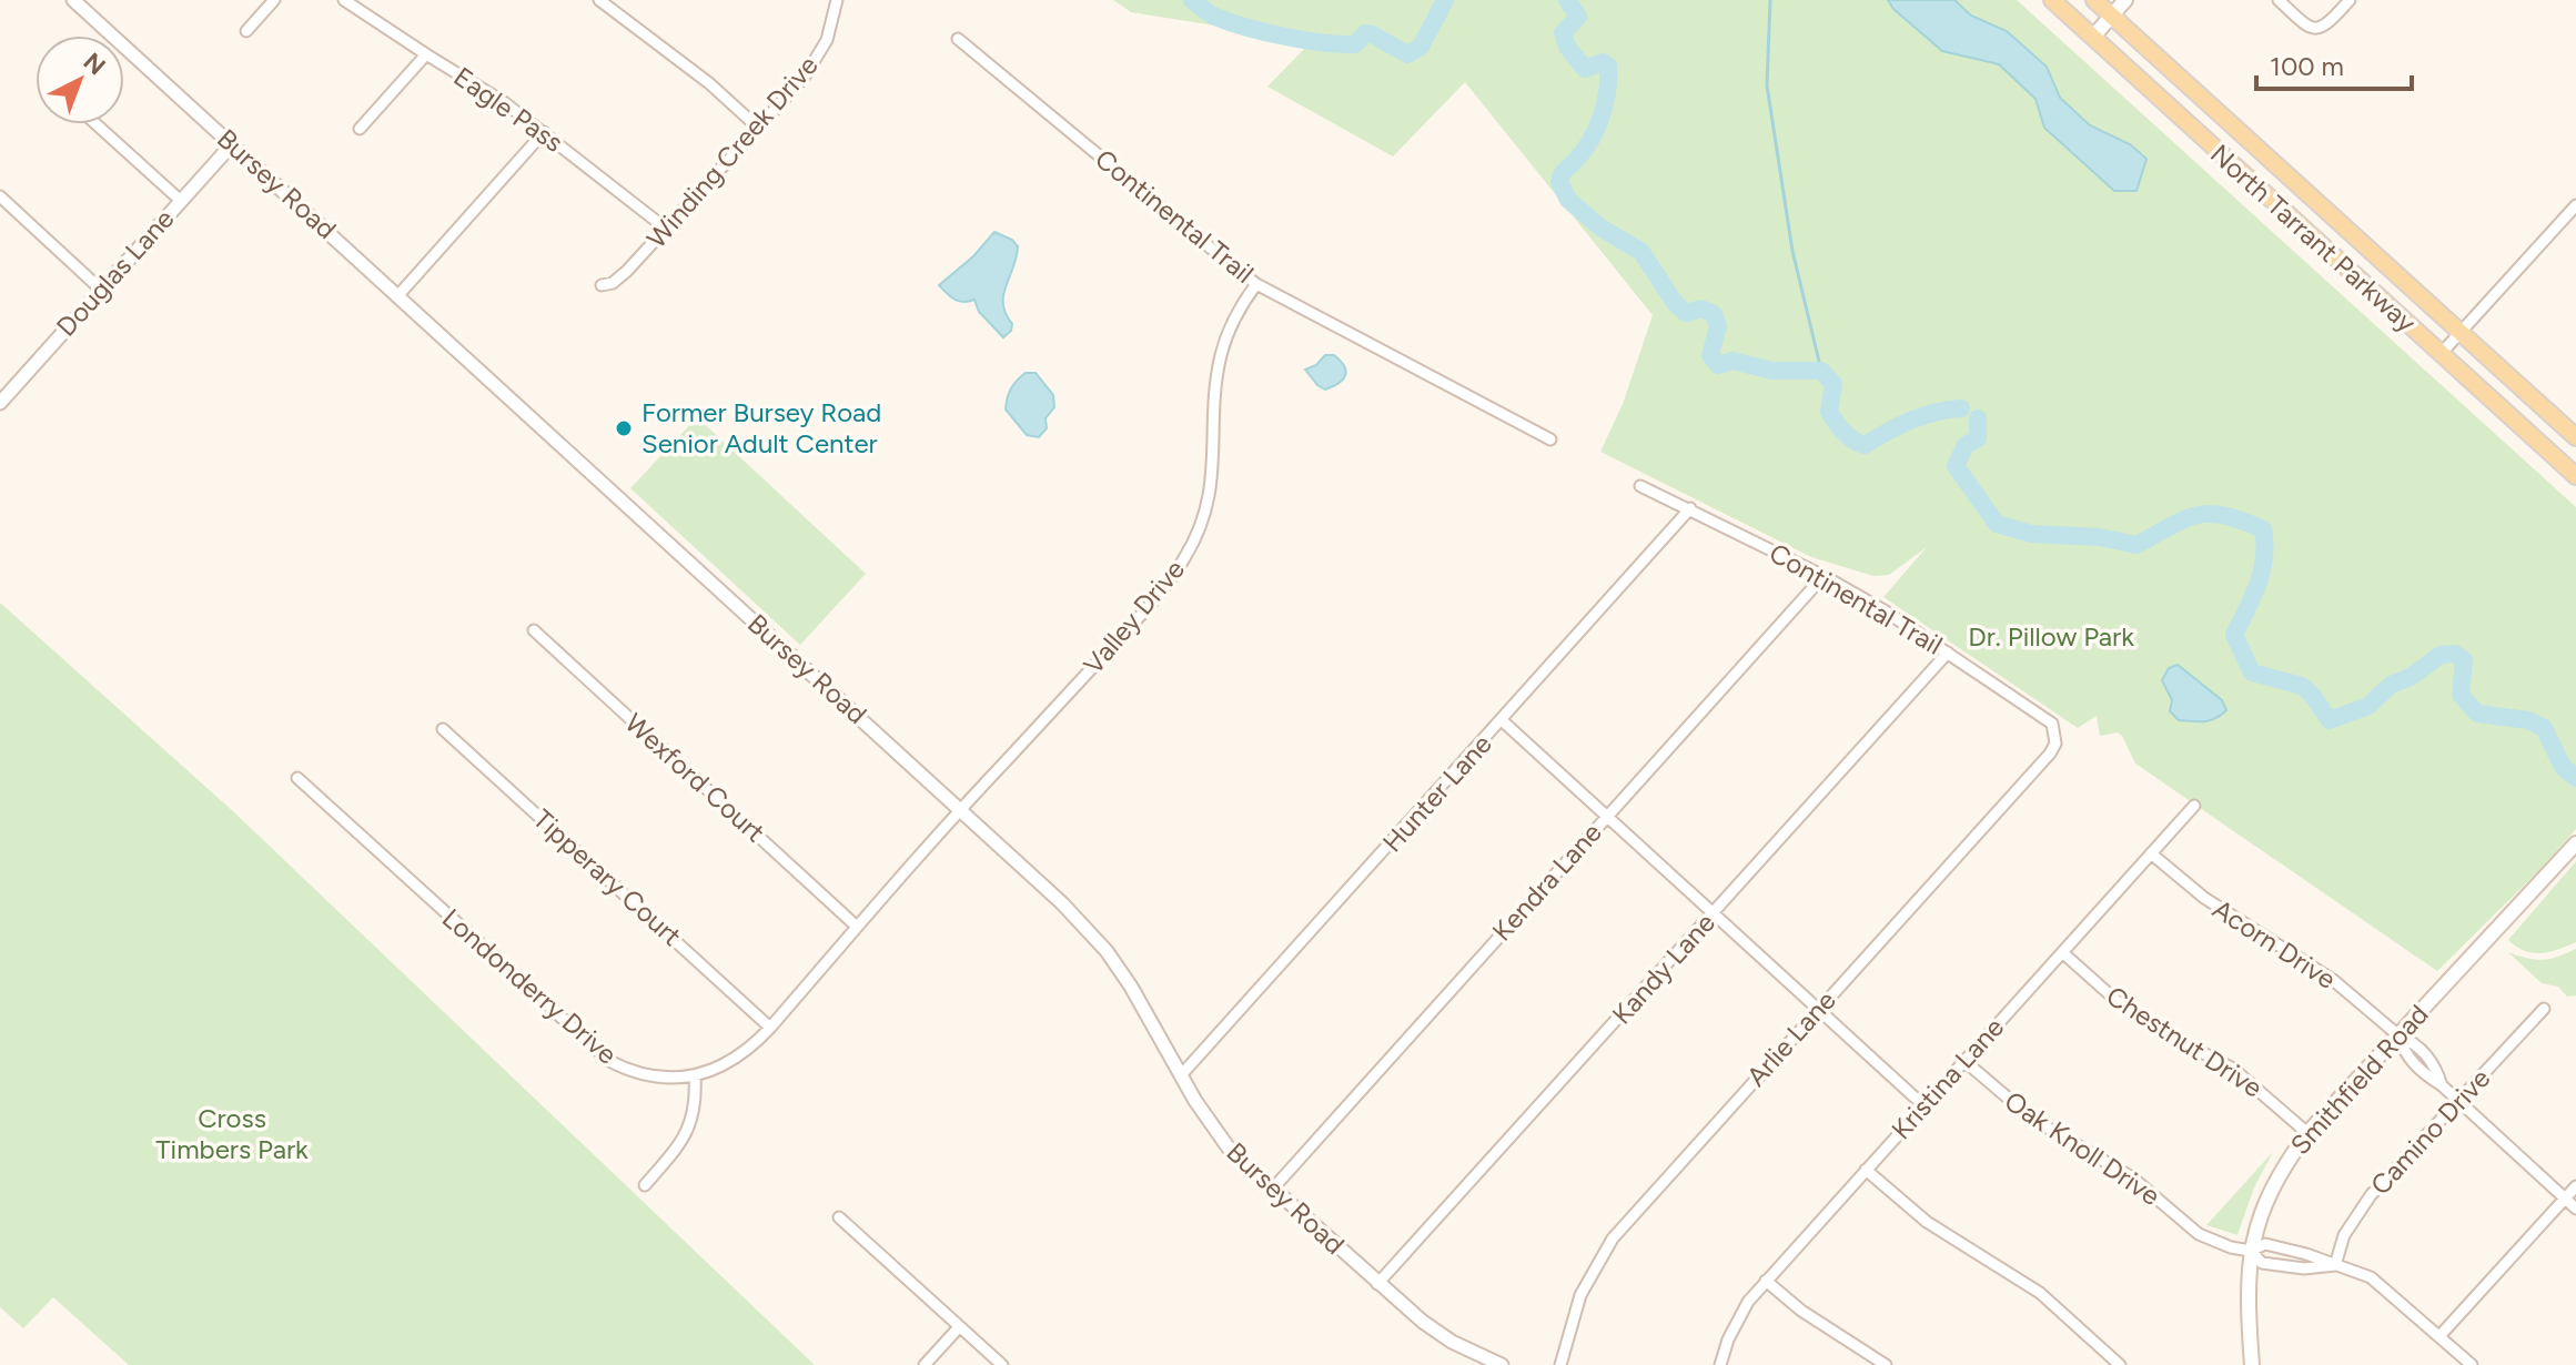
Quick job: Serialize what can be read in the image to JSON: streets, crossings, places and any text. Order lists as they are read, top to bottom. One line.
{"streets":{"main road":["North Tarrant Parkway","Smithfield Road"],"street":["Eagle Pass","Winding Creek Drive","Bursey Road","Continental Trail","Douglas Lane","Valley Drive","Wexford Court","Hunter Lane","Tipperary Court","Kendra Lane","Acorn Drive","Kandy Lane","Londonderry Drive","Arlie Lane","Chestnut Drive","Kristina Lane","Camino Drive","Oak Knoll Drive"]},"crossings":[["Eagle Pass","Winding Creek Drive"],["Bursey Road","Douglas Lane"],["Bursey Road","Valley Drive"],["Bursey Road","Hunter Lane"],["Bursey Road","Kendra Lane"],["Bursey Road","Kandy Lane"],["Bursey Road","Londonderry Drive"],["Continental Trail","Valley Drive"],["Continental Trail","Hunter Lane"],["Continental Trail","Kendra Lane"],["Continental Trail","Kandy Lane"],["Continental Trail","Arlie Lane"],["Valley Drive","Londonderry Drive"],["Wexford Court","Londonderry Drive"],["Tipperary Court","Londonderry Drive"],["Acorn Drive","Kristina Lane"],["Acorn Drive","Smithfield Road"],["Acorn Drive","Camino Drive"],["Chestnut Drive","Kristina Lane"],["Chestnut Drive","Smithfield Road"],["Kristina Lane","Oak Knoll Drive"],["Smithfield Road","Oak Knoll Drive"],["Camino Drive","Oak Knoll Drive"]],"parks":["Dr. Pillow Park","Cross Timbers Park"],"places":["Former Bursey Road Senior Adult Center"],"scale_bar":"100 m","north":"top right"}
